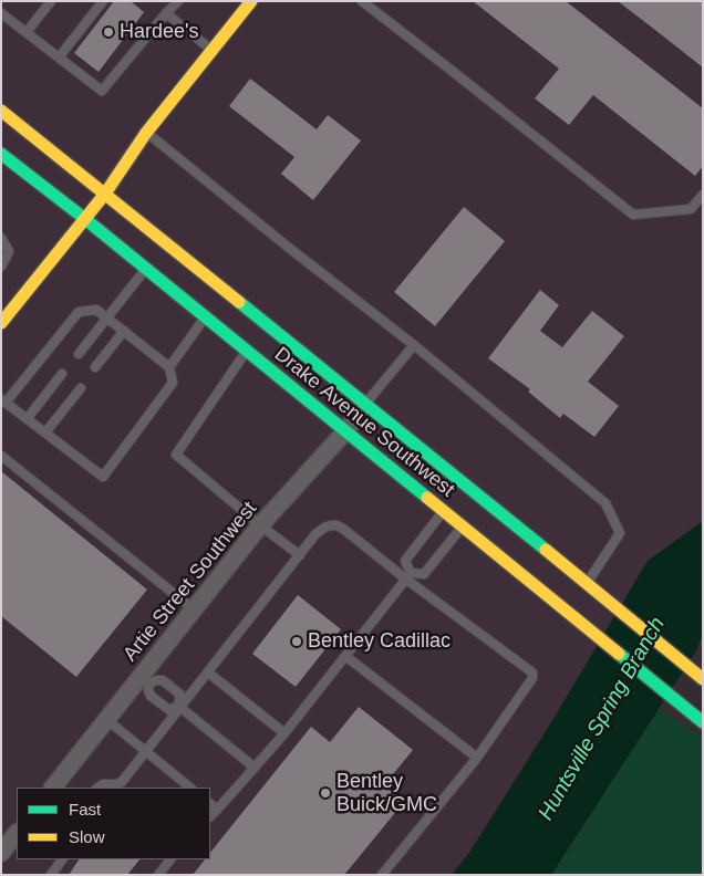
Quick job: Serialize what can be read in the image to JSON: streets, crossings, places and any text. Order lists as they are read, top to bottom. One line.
{"streets":{"street":["Drake Avenue Southwest","Artie Street Southwest"]},"crossings":[["Drake Avenue Southwest","Artie Street Southwest"]],"water":["Huntsville Spring Branch"],"places":["Hardee's","Bentley Cadillac","Bentley Buick/GMC"],"legend":["Fast","Slow"]}
